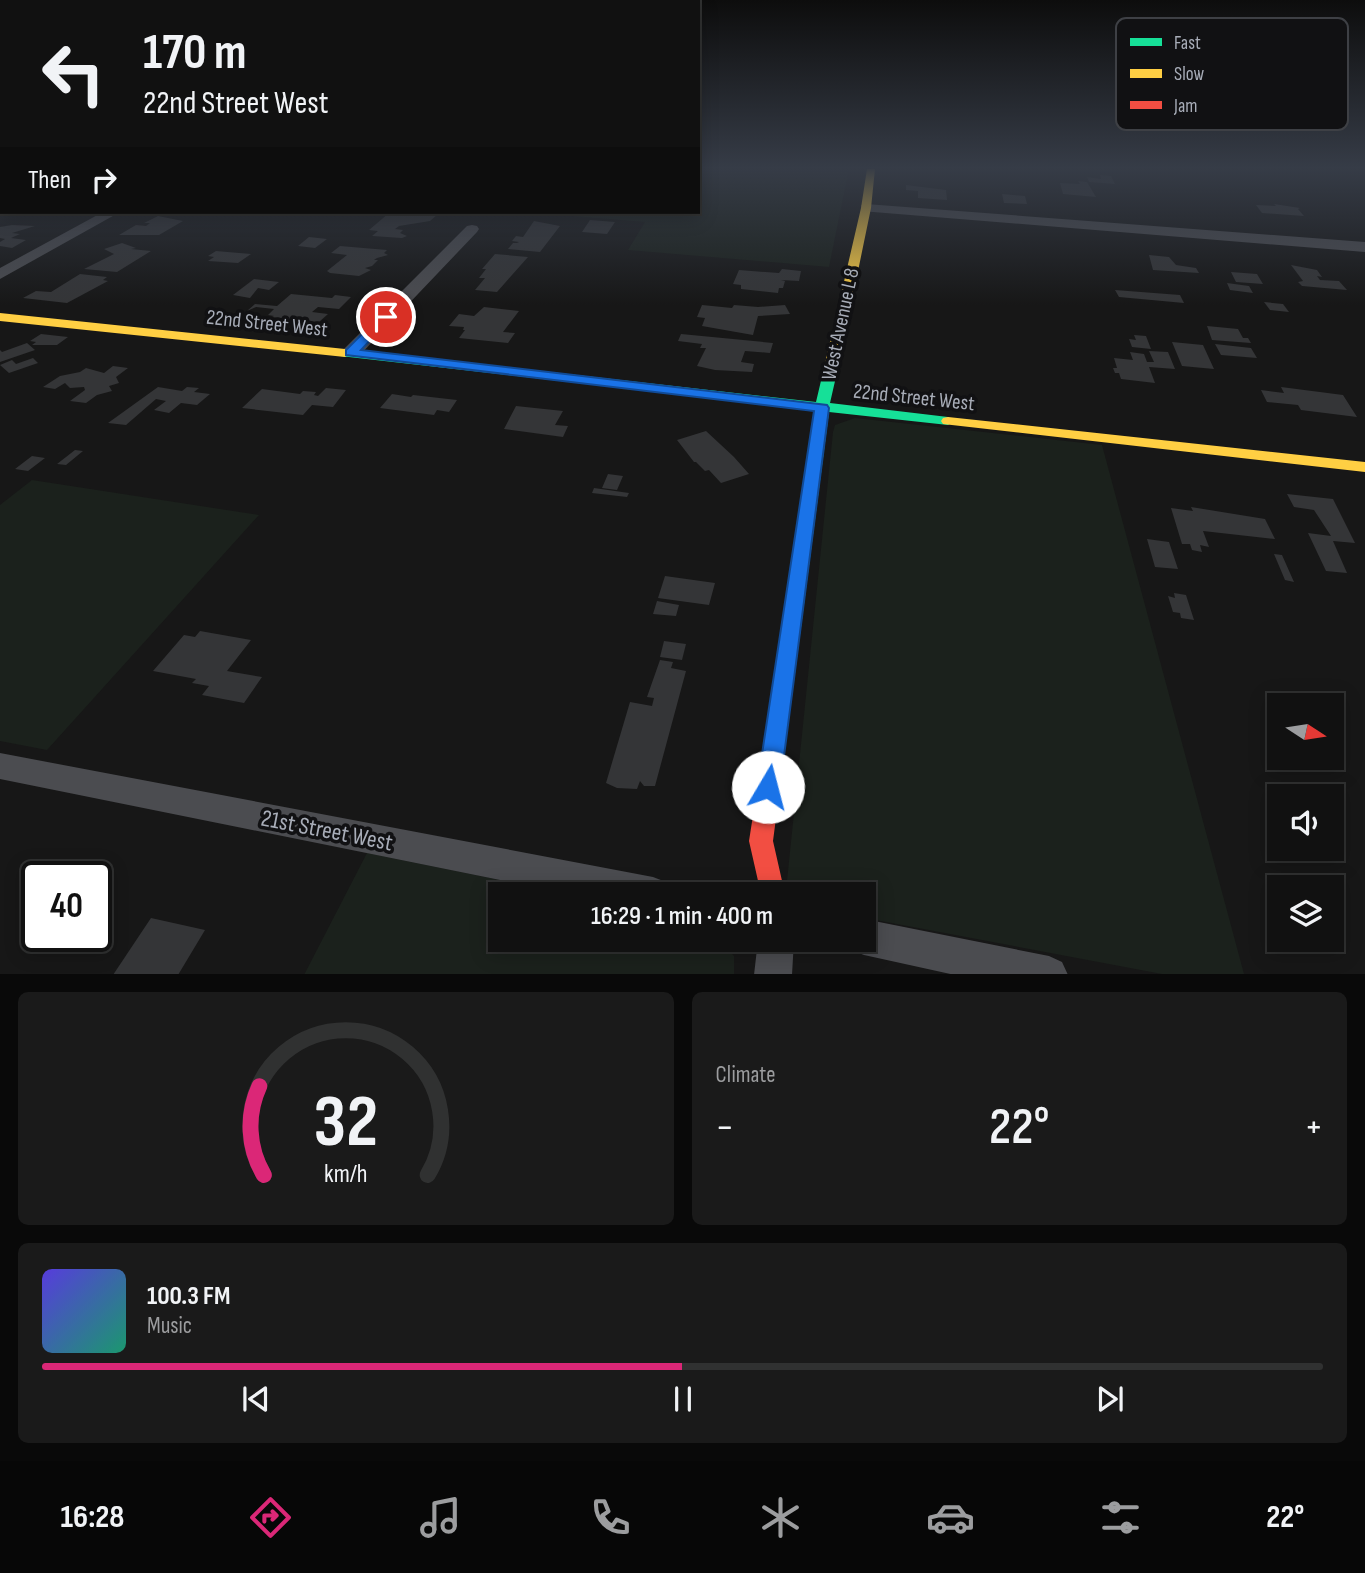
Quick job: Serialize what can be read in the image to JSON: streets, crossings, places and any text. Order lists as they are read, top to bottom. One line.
{"streets":{"street":["22nd Street West","West Avenue L 8","21st Street West"]},"crossings":[["22nd Street West","West Avenue L 8"]],"legend":["Fast","Slow","Jam"],"north":"right","page":{"turn":["170 m","22nd Street West"],"then":"Then","limit":"40","trip":"16:29 · 1 min · 400 m","tile":"Climate","heat":["−","22°","+"],"song":["100.3 FM","Music"],"tabs":["16:28","22°"],"gauge":["32","km/h"]}}
